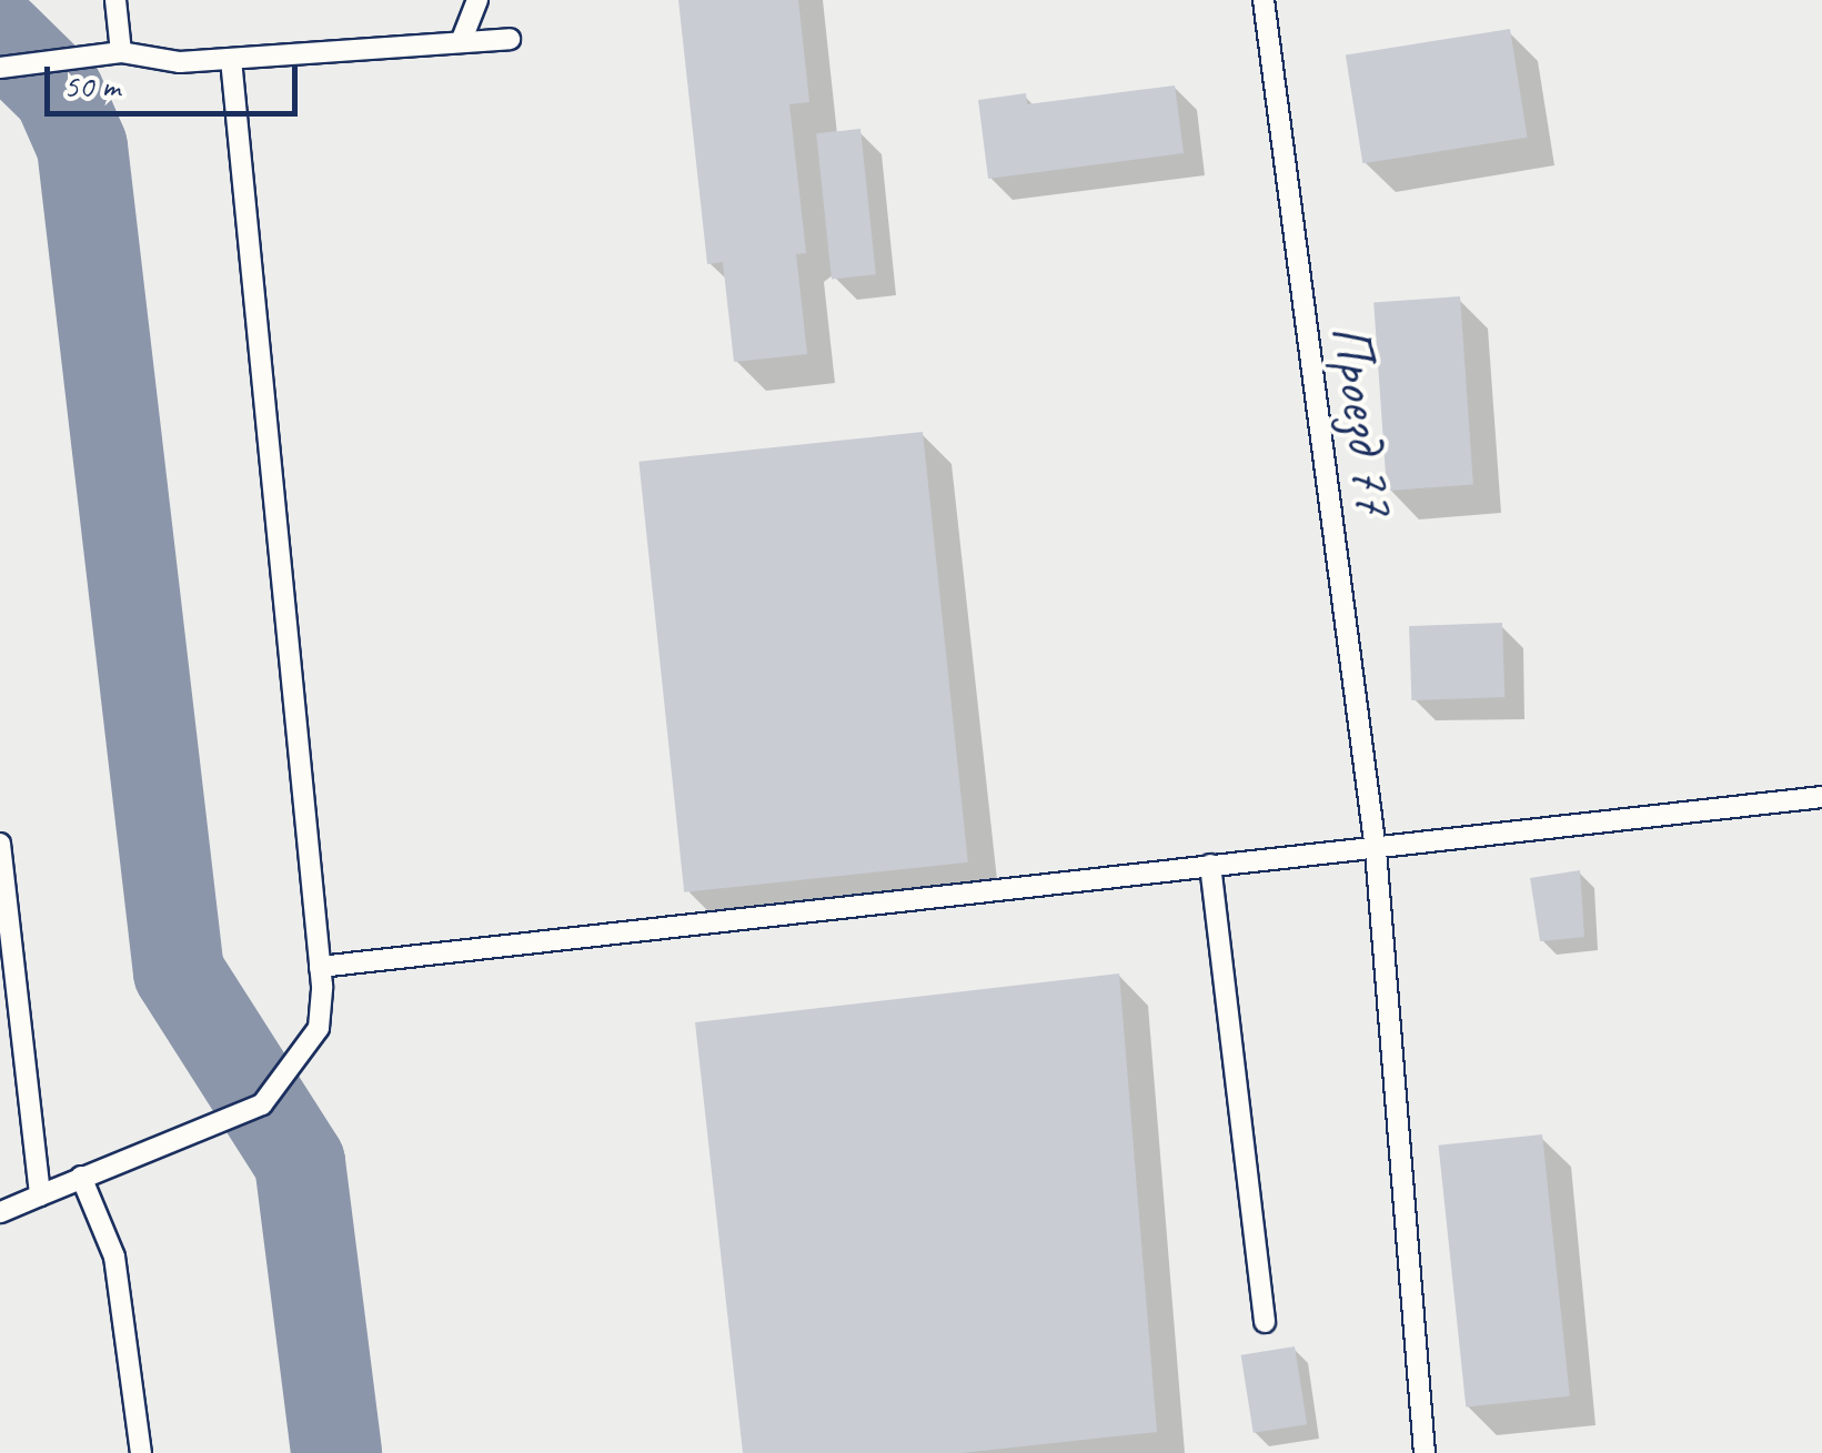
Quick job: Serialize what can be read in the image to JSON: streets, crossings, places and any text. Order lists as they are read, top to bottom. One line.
{"streets":{"lane":["Проезд 77"]},"scale_bar":"50 m"}
